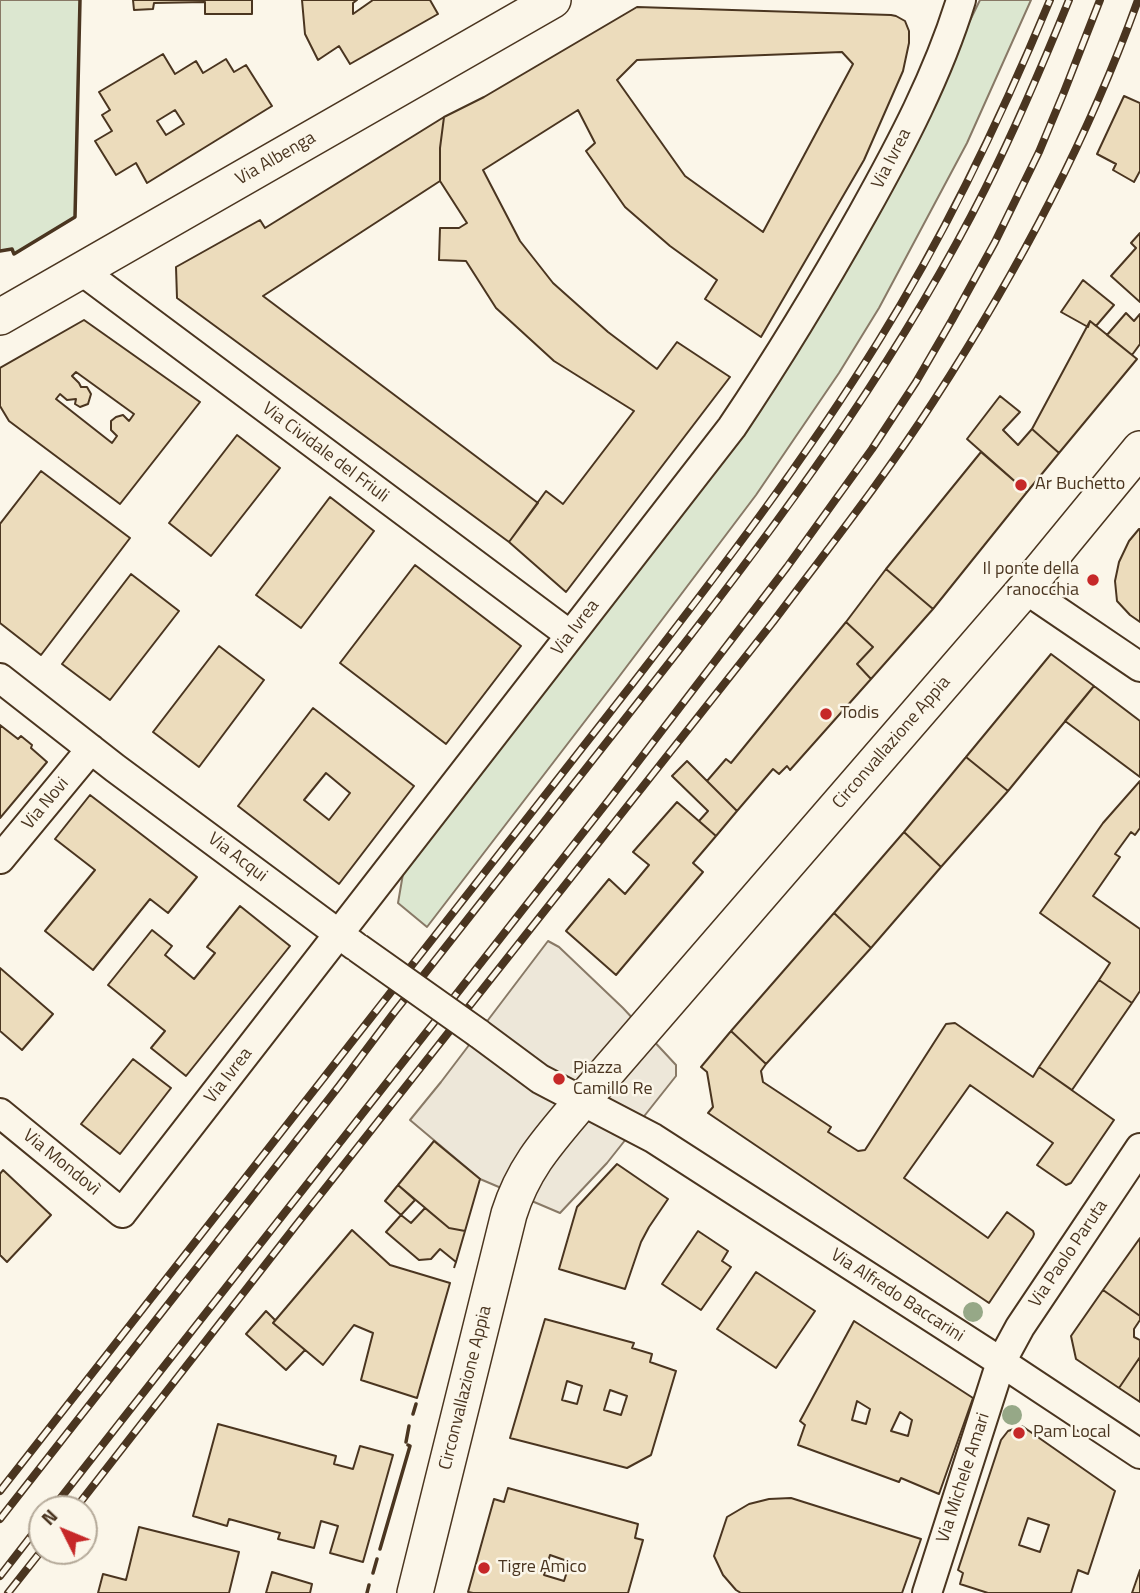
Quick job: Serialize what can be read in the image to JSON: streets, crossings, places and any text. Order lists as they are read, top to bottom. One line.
{"streets":{"street":["Via Albenga","Via Ivrea","Via Cividale del Friuli","Circonvallazione Appia","Via Novi","Via Acqui","Via Mondovì","Via Paolo Paruta","Via Alfredo Baccarini","Via Michele Amari"]},"crossings":[["Via Albenga","Via Cividale del Friuli"],["Via Ivrea","Via Cividale del Friuli"],["Via Ivrea","Via Acqui"],["Via Ivrea","Via Mondovì"],["Circonvallazione Appia","Via Acqui"],["Circonvallazione Appia","Via Alfredo Baccarini"],["Via Novi","Via Acqui"],["Via Acqui","Via Alfredo Baccarini"],["Via Paolo Paruta","Via Alfredo Baccarini"],["Via Paolo Paruta","Via Michele Amari"],["Via Alfredo Baccarini","Via Michele Amari"]],"places":["Ar Buchetto","Il ponte della ranocchia","Todis","Piazza Camillo Re","Pam Local","Tigre Amico"],"north":"top left"}
